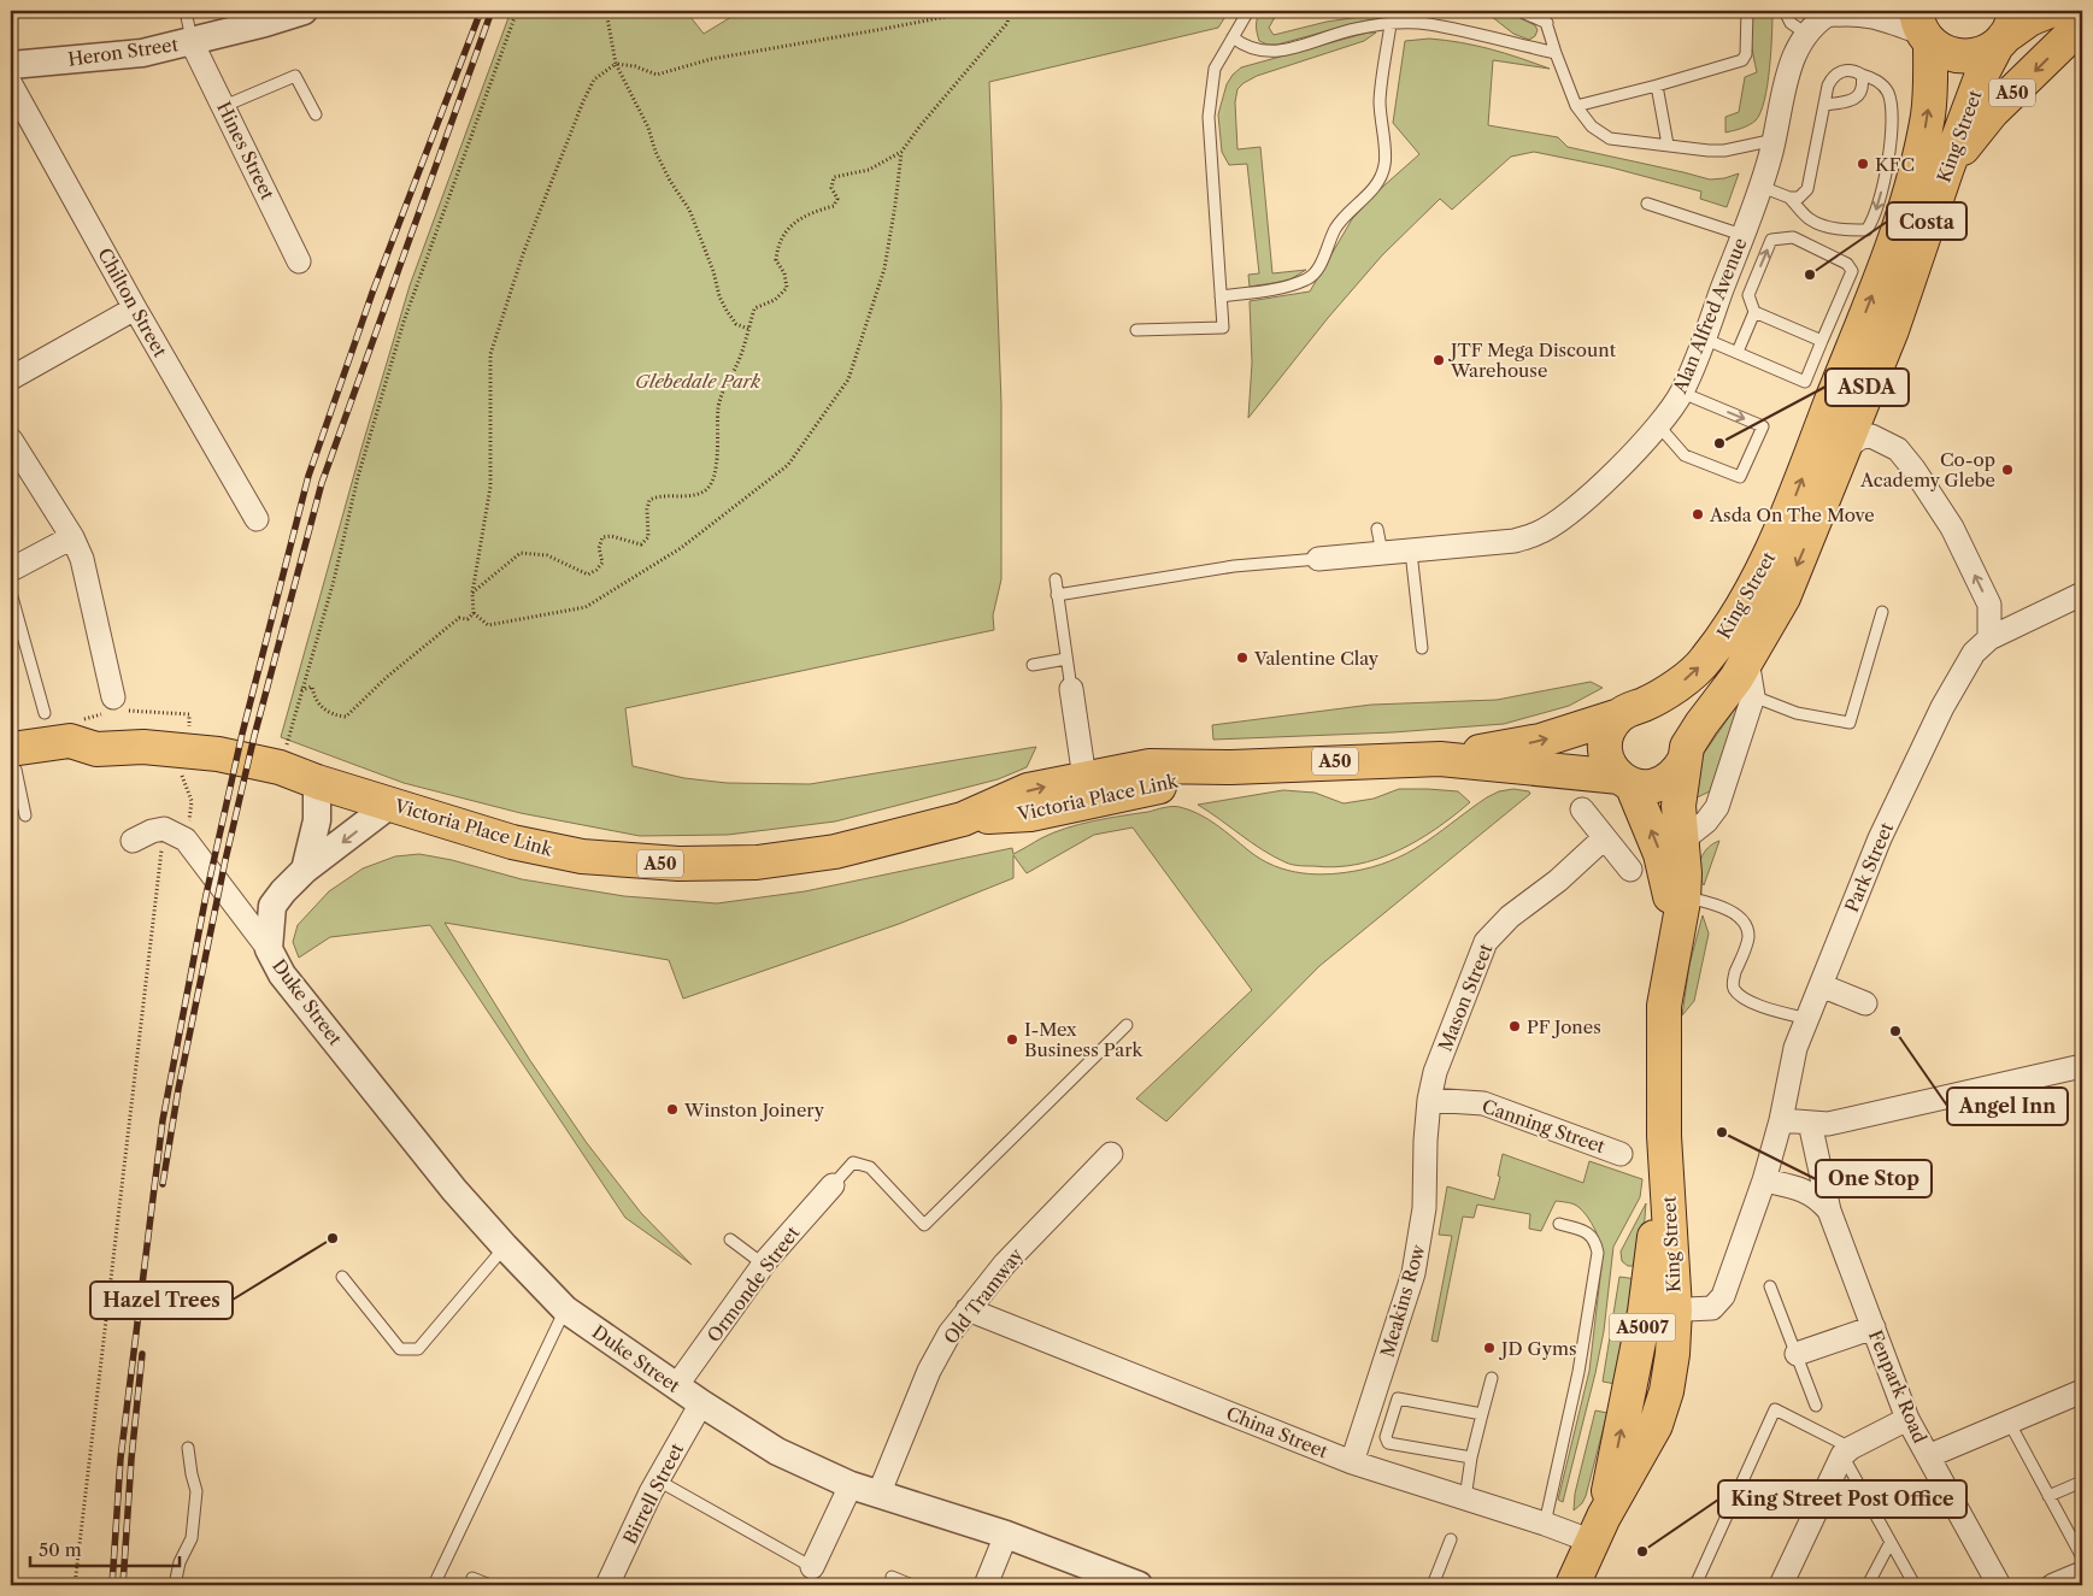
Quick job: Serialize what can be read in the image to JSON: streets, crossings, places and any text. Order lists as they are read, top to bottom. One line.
{"streets":{"main road":["A50","King Street","Victoria Place Link","A5007"],"street":["Heron Street","Hines Street","Chilton Street","Alan Alfred Avenue","Park Street","Mason Street","Duke Street","Canning Street","Ormonde Street","Old Tramway","Meakins Row","Fenpark Road","China Street","Birrell Street"]},"crossings":[["Heron Street","Hines Street"],["A50","King Street"],["A50","Alan Alfred Avenue"],["King Street","Alan Alfred Avenue"],["King Street","Victoria Place Link"],["King Street","Park Street"],["King Street","China Street"],["Victoria Place Link","Duke Street"],["Park Street","Fenpark Road"],["Mason Street","Canning Street"],["Mason Street","Meakins Row"],["Duke Street","Ormonde Street"],["Duke Street","Old Tramway"],["Duke Street","Birrell Street"],["Canning Street","Meakins Row"],["Old Tramway","China Street"],["Meakins Row","China Street"]],"parks":["Glebedale Park"],"places":["KFC","Costa","JTF Mega Discount Warehouse","ASDA","Co-op Academy Glebe","Asda On The Move","Valentine Clay","PF Jones","Angel Inn","I-Mex Business Park","Winston Joinery","One Stop","Hazel Trees","JD Gyms","King Street Post Office"],"scale_bar":"50 m"}
